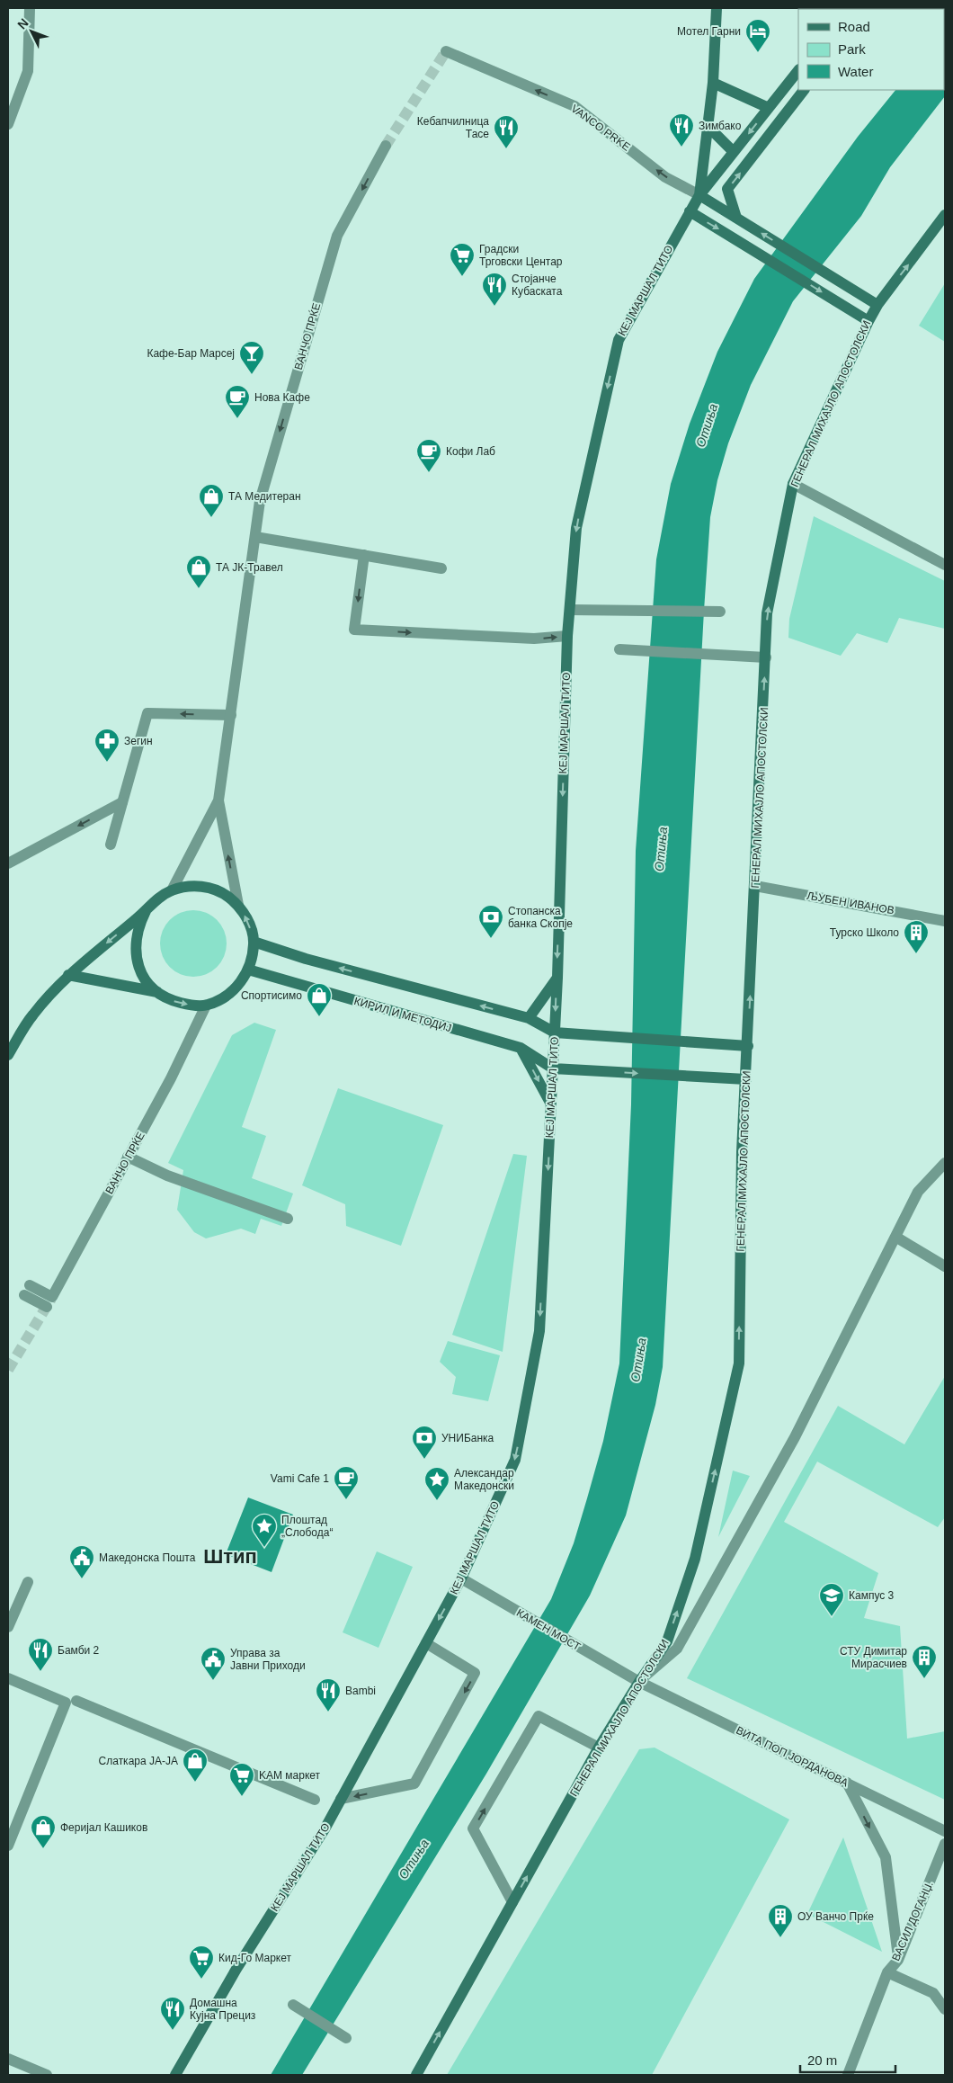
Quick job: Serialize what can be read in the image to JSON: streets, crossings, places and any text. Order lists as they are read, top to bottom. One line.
{"streets":{"street":["VANCO PRKE","КЕЈ МАРШАЛ ТИТО","ВАНЧО ПРЌЕ","ГЕНЕРАЛ МИХАЈЛО АПОСТОЛСКИ","ЉУБЕН ИВАНОВ","КИРИЛ И МЕТОДИЈ","КАМЕН МОСТ","ВИТА ПОП ЈОРДАНОВА","ВАСИЛ ДОГАНЏ."]},"crossings":[["VANCO PRKE","КЕЈ МАРШАЛ ТИТО"],["КЕЈ МАРШАЛ ТИТО","КИРИЛ И МЕТОДИЈ"],["КЕЈ МАРШАЛ ТИТО","КАМЕН МОСТ"],["ВАНЧО ПРЌЕ","КИРИЛ И МЕТОДИЈ"],["ГЕНЕРАЛ МИХАЈЛО АПОСТОЛСКИ","ЉУБЕН ИВАНОВ"],["ГЕНЕРАЛ МИХАЈЛО АПОСТОЛСКИ","ВИТА ПОП ЈОРДАНОВА"],["КАМЕН МОСТ","ВИТА ПОП ЈОРДАНОВА"]],"one_way":["VANCO PRKE","КЕЈ МАРШАЛ ТИТО","ВАНЧО ПРЌЕ","ГЕНЕРАЛ МИХАЈЛО АПОСТОЛСКИ"],"districts":["Штип"],"water":["Отиња"],"places":{"hotel":["Мотел Гарни"],"restaurant":["Зимбако","Кебапчилница Тасе","Стојанче Кубаската","Бамби 2","Bambi","Домашна Кујна Прециз"],"supermarket":["Градски Трговски Центар","KAM маркет","Кид-Го Маркет"],"bar":["Кафе-Бар Марсеј"],"cafe":["Нова Кафе","Кофи Лаб","Vami Cafe 1"],"shop":["ТА Медитеран","ТА ЈК-Травел","Спортисимо","Слаткара ЈА-ЈА","Феријал Кашиков"],"pharmacy":["Зегин"],"bank":["Стопанска банка Скопје","УНИБанка"],"building":["Турско Школо","СТУ Димитар Мирасчиев","ОУ Ванчо Прќе"],"place":["Александар Македонски","Плоштад „Слобода“"],"public building":["Македонска Пошта","Управа за Јавни Приходи"],"school or university":["Кампус 3"]},"legend":["Road","Park","Water"],"scale_bar":"20 m","north":"top left"}
